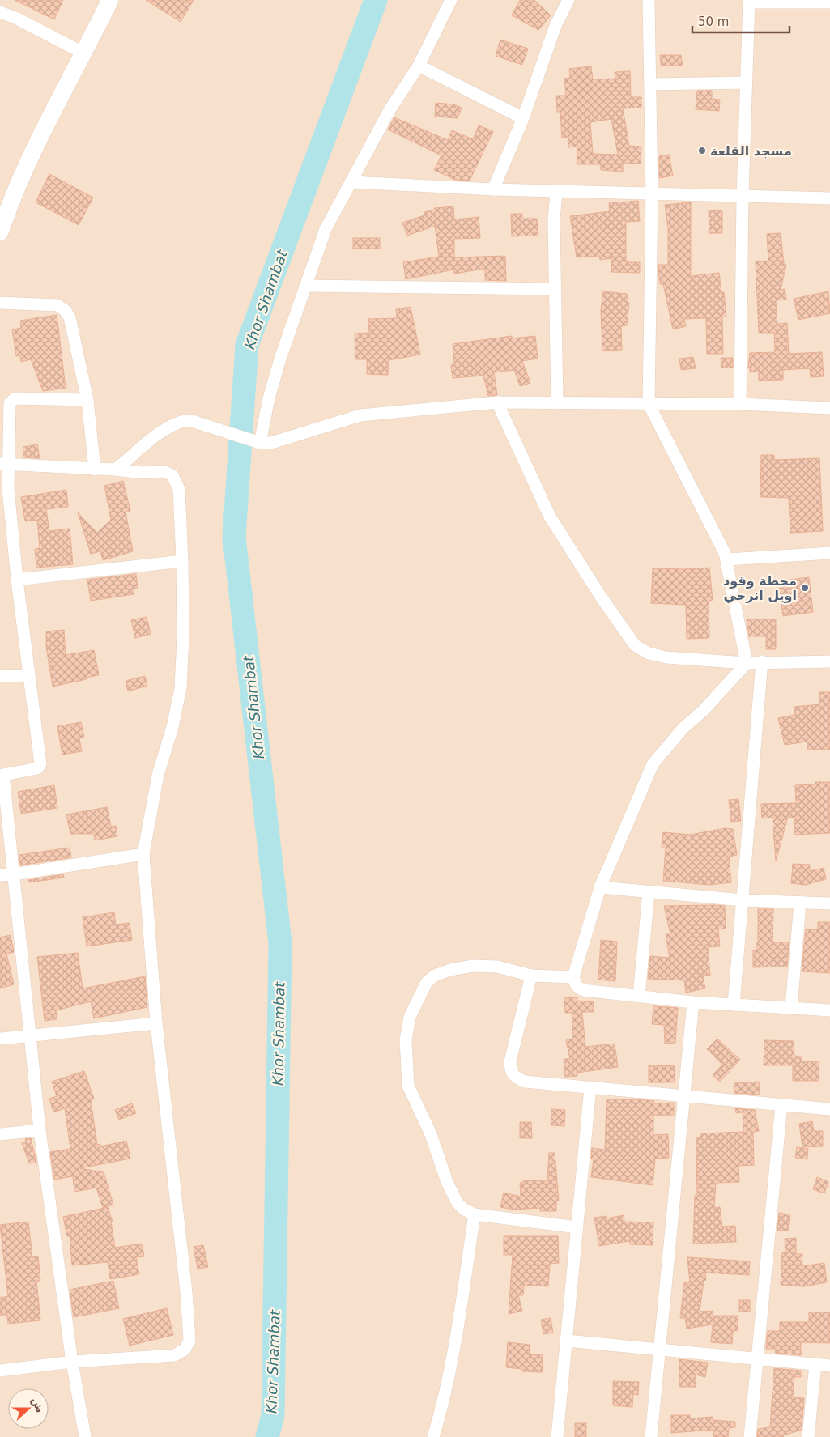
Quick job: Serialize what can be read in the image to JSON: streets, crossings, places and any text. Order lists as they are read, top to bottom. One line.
{"water":["Khor Shambat"],"places":["مسجد القلعة","محطة وقود اويل انرجي"],"scale_bar":"50 m","north":"right"}
